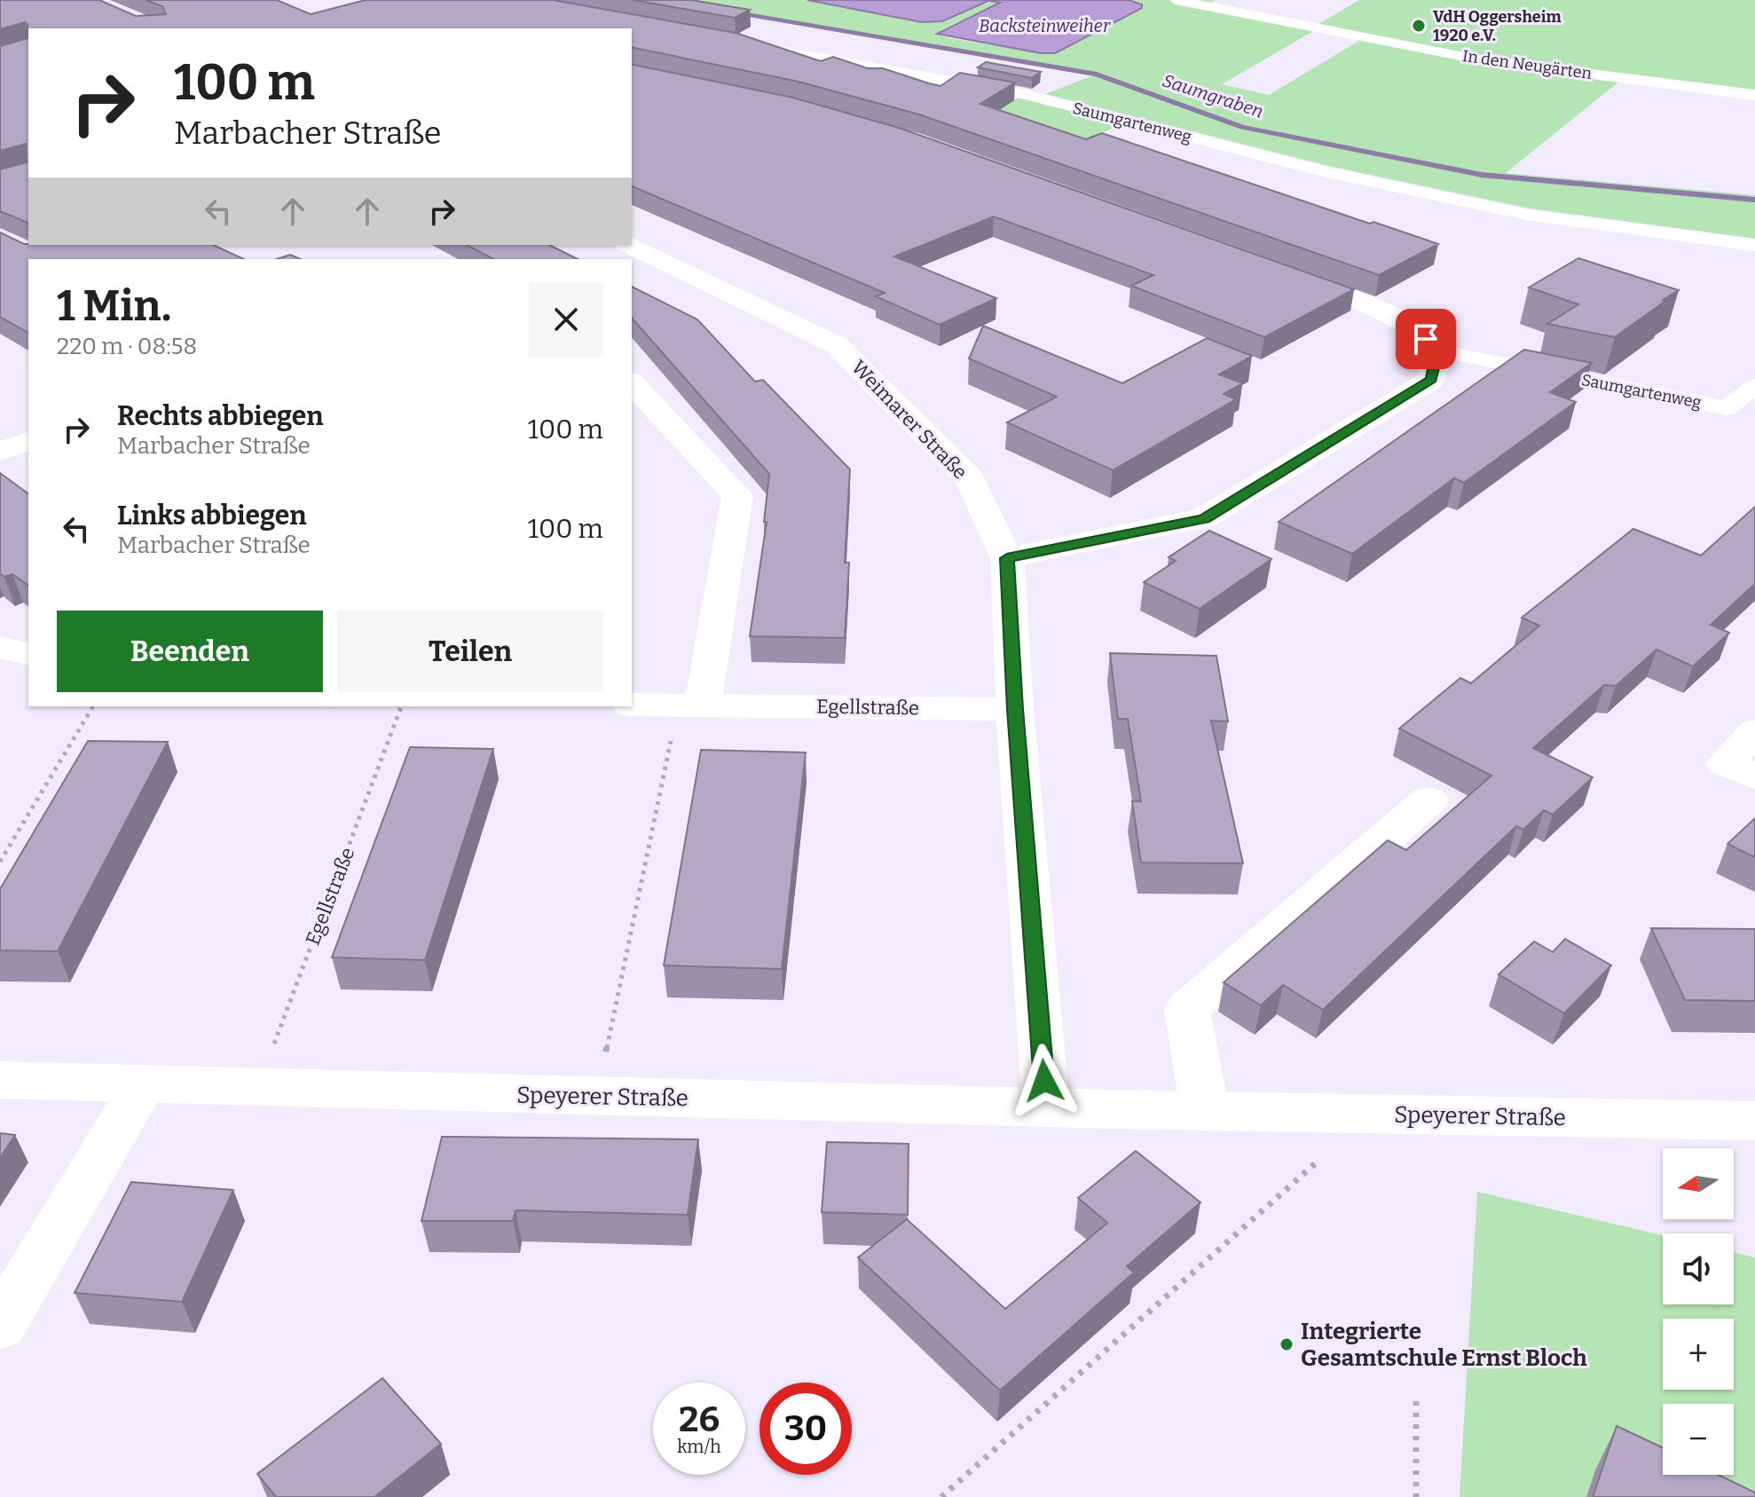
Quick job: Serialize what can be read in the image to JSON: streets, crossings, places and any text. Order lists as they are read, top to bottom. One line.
{"streets":{"street":["Weimarer Straße","Egellstraße","Speyerer Straße"],"lane":["In den Neugärten","Saumgartenweg"]},"crossings":[["Weimarer Straße","Egellstraße"],["Weimarer Straße","Speyerer Straße"],["Egellstraße","Speyerer Straße"]],"water":["Backsteinweiher","Saumgraben"],"places":["VdH Oggersheim 1920 e.V.","Integrierte Gesamtschule Ernst Bloch"],"north":"left","page":{"turn":["100 m","Marbacher Straße"],"heading":["1 Min.","220 m · 08:58"],"list":[{"name":"Rechts abbiegen","note":"Marbacher Straße","value":"100 m"},{"name":"Links abbiegen","note":"Marbacher Straße","value":"100 m"}],"buttons":["Beenden","Teilen"],"map_buttons":["+","−"],"speed":"26 km/h","limit":"30"}}
